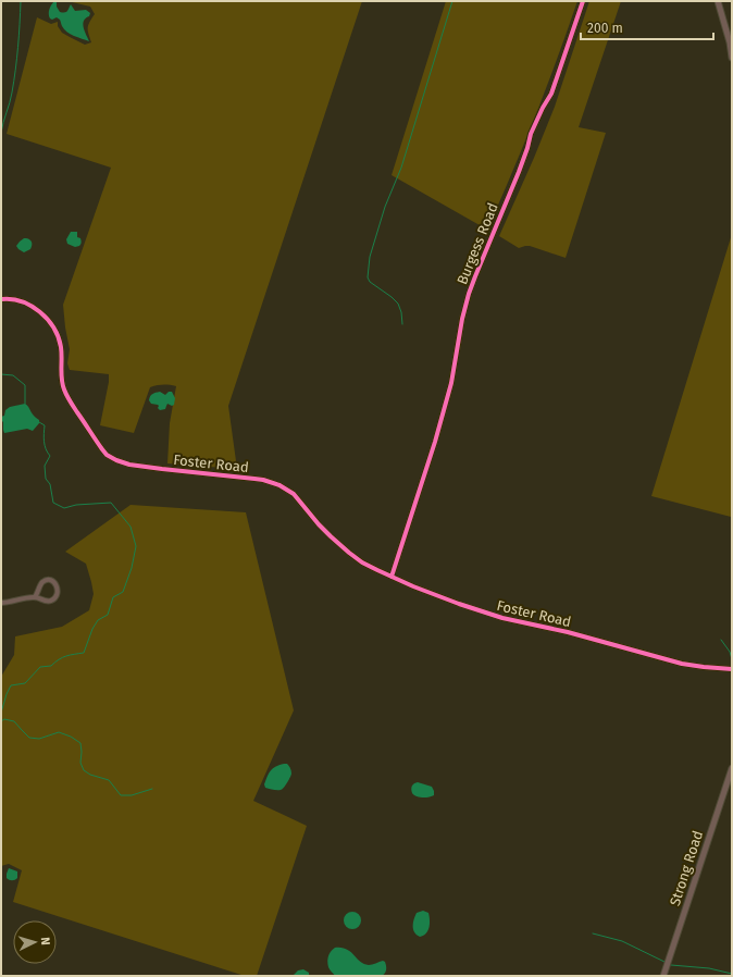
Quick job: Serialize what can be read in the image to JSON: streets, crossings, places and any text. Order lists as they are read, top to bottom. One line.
{"streets":{"street":["Burgess Road","Foster Road","Strong Road"]},"crossings":[["Burgess Road","Foster Road"]],"scale_bar":"200 m","north":"right"}
